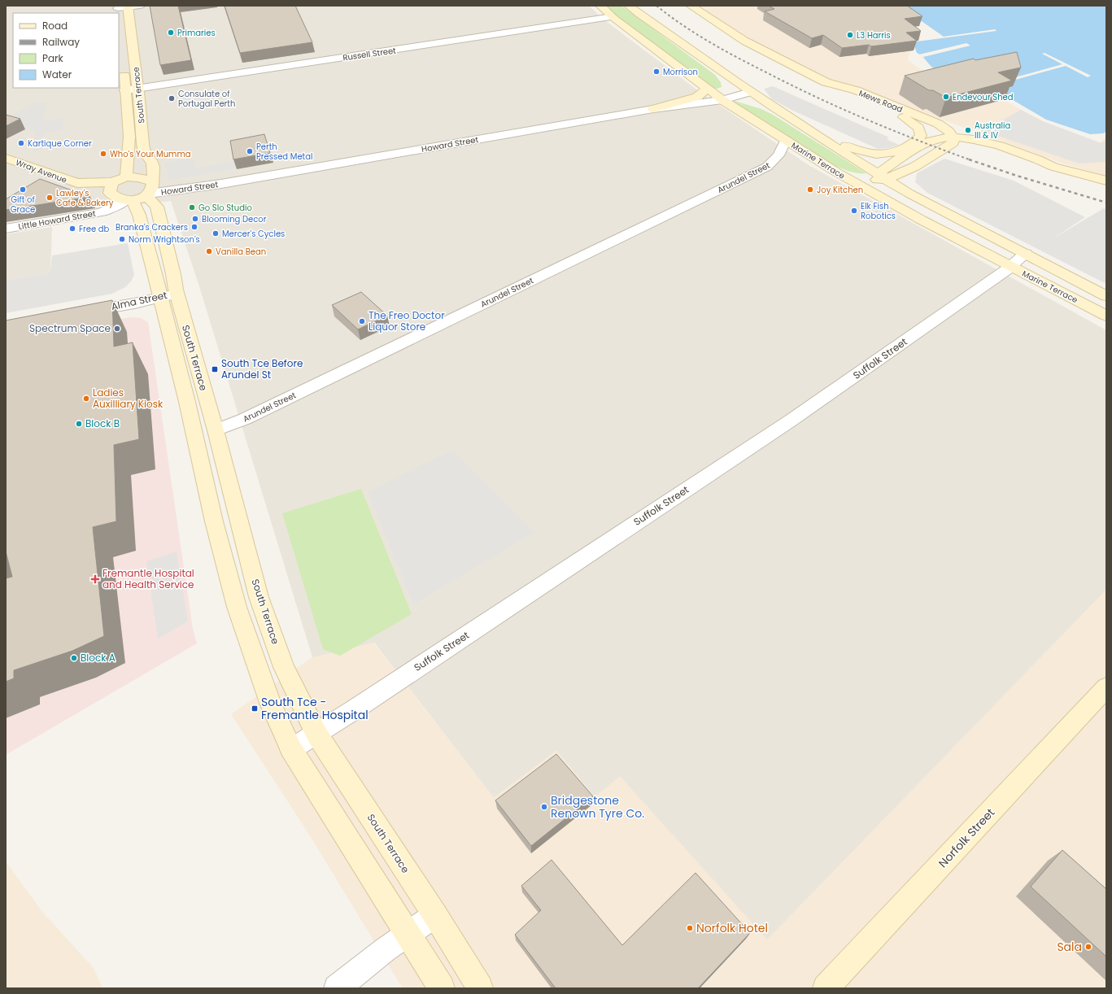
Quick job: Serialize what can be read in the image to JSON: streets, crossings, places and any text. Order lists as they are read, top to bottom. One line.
{"streets":{"street":["Russell Street","South Terrace","Mews Road","Howard Street","Marine Terrace","Wray Avenue","Arundel Street","Little Howard Street","Alma Street","Suffolk Street","Norfolk Street"]},"crossings":[["Russell Street","South Terrace"],["Russell Street","Marine Terrace"],["South Terrace","Howard Street"],["South Terrace","Wray Avenue"],["South Terrace","Arundel Street"],["South Terrace","Little Howard Street"],["South Terrace","Alma Street"],["South Terrace","Suffolk Street"],["Howard Street","Marine Terrace"],["Howard Street","Wray Avenue"],["Howard Street","Little Howard Street"],["Marine Terrace","Arundel Street"],["Marine Terrace","Suffolk Street"],["Wray Avenue","Little Howard Street"]],"places":{"other":["Primaries","L3 Harris","Morrison","Endevour Shed","Consulate of Portugal Perth","Australia III & IV","Kartique Corner","Perth Pressed Metal","Who's Your Mumma","Gift of Grace","Joy Kitchen","Lawley's Cafe & Bakery","Go Slo Studio","Elk Fish Robotics","Blooming Decor","Branka's Crackers","Free db","Mercer's Cycles","Norm Wrightson's","Vanilla Bean","The Freo Doctor Liquor Store","Spectrum Space","Ladies Auxilliary Kiosk","Block B","Block A","Bridgestone Renown Tyre Co.","Norfolk Hotel","Sala"],"transit":["South Tce Before Arundel St","South Tce - Fremantle Hospital"],"health":["Fremantle Hospital and Health Service"]},"legend":["Road","Railway","Park","Water"]}
